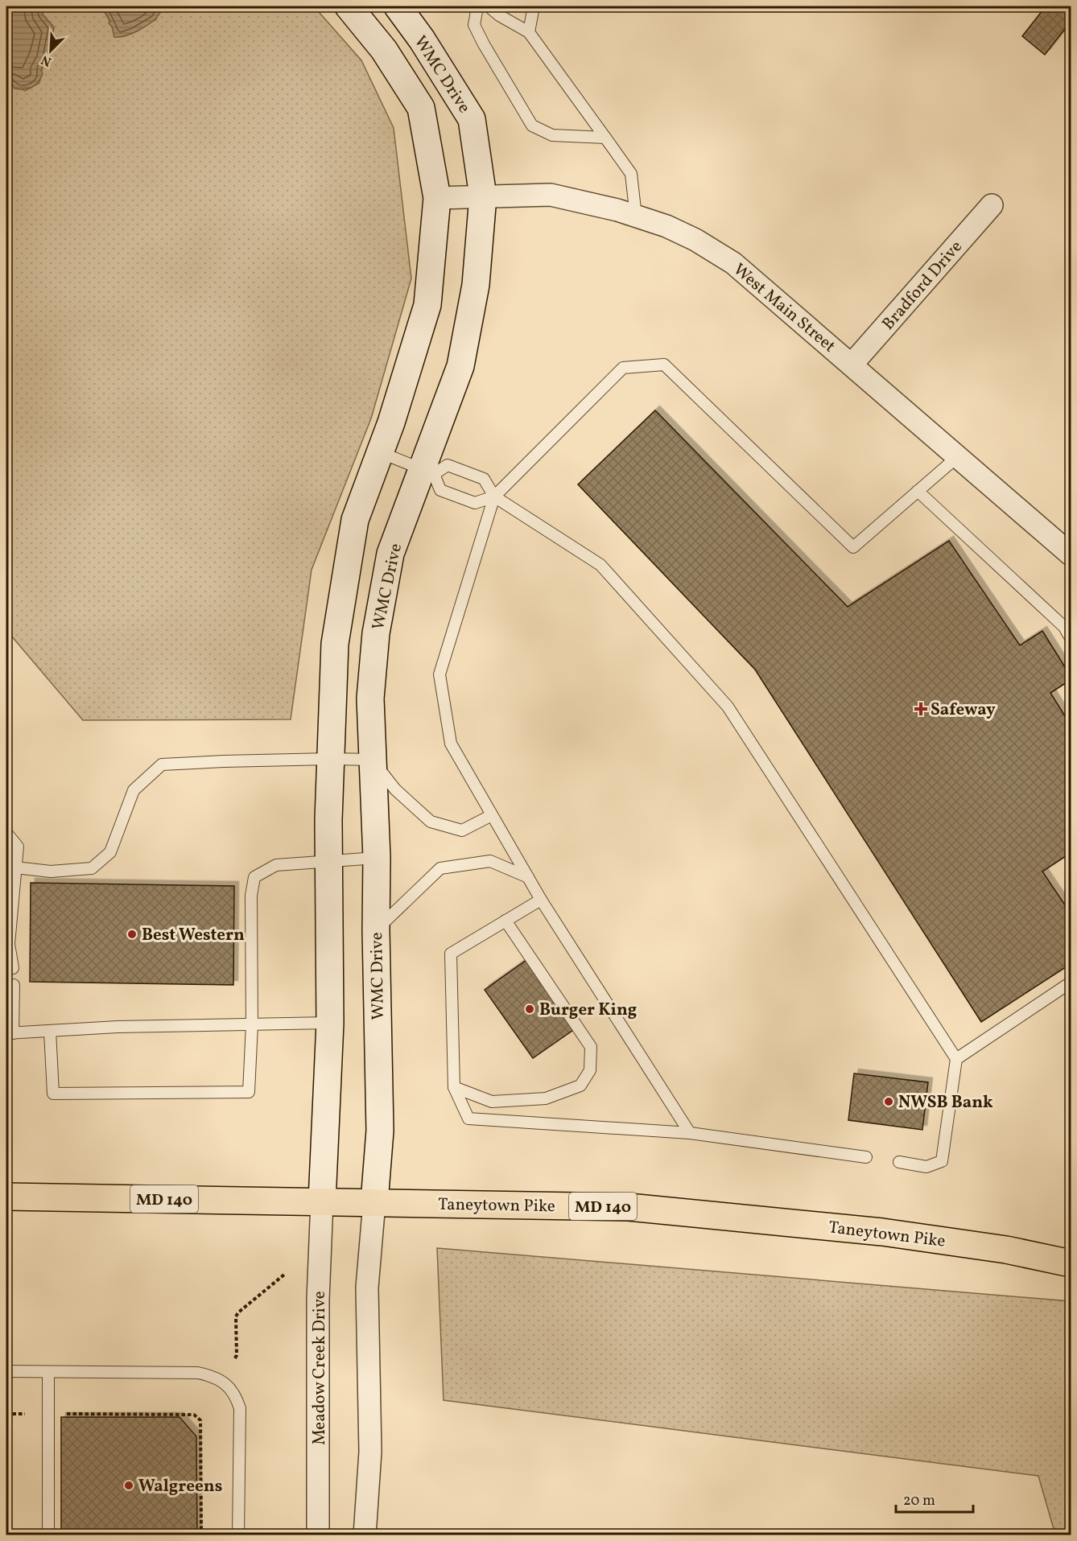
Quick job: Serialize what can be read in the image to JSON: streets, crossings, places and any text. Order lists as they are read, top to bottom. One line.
{"streets":{"highway":["MD 140","Taneytown Pike"],"main road":["WMC Drive"],"street":["Bradford Drive","West Main Street","Meadow Creek Drive"]},"crossings":[["WMC Drive","West Main Street"],["WMC Drive","Taneytown Pike"],["Bradford Drive","West Main Street"],["Taneytown Pike","Meadow Creek Drive"]],"places":{"health":["Safeway"],"other":["Best Western","Burger King","NWSB Bank","Walgreens"]},"scale_bar":"20 m","north":"bottom left"}
